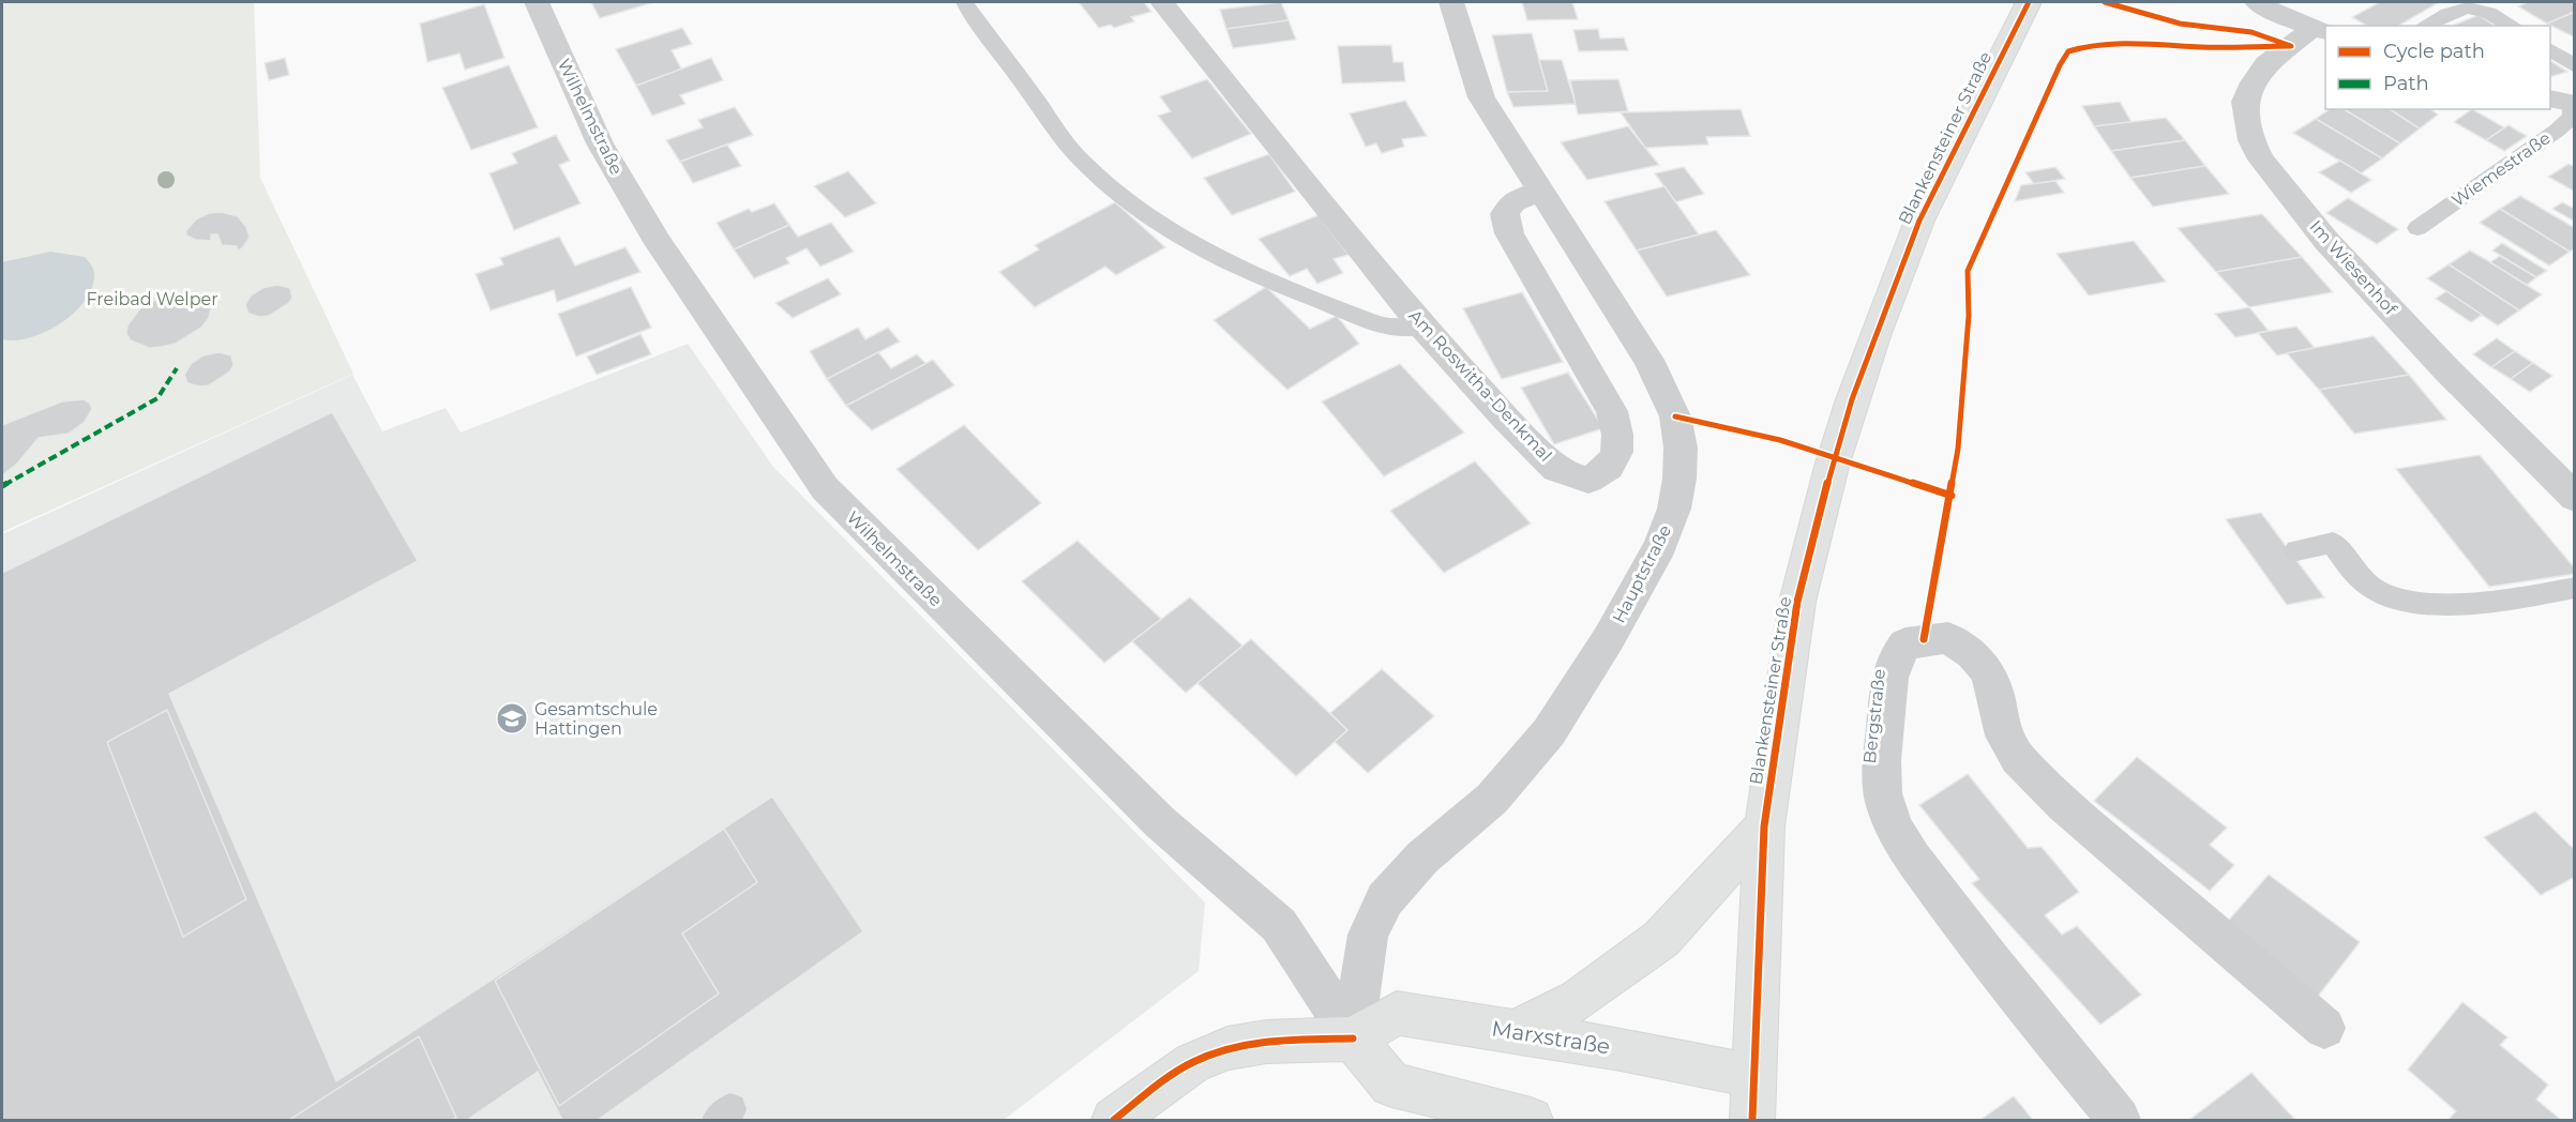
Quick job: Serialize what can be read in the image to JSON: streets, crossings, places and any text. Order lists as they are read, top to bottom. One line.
{"streets":{"main road":["Blankensteiner Straße","Marxstraße"],"street":["Wilhelmstraße","Im Wiesenhof","Am Roswitha-Denkmal","Hauptstraße","Bergstraße"],"lane":["Wiemestraße"]},"crossings":[["Wilhelmstraße","Hauptstraße"],["Wilhelmstraße","Marxstraße"],["Blankensteiner Straße","Marxstraße"],["Am Roswitha-Denkmal","Hauptstraße"],["Hauptstraße","Marxstraße"]],"parks":["Freibad Welper"],"places":{"school or university":["Gesamtschule Hattingen"]},"legend":["Cycle path","Path"]}
